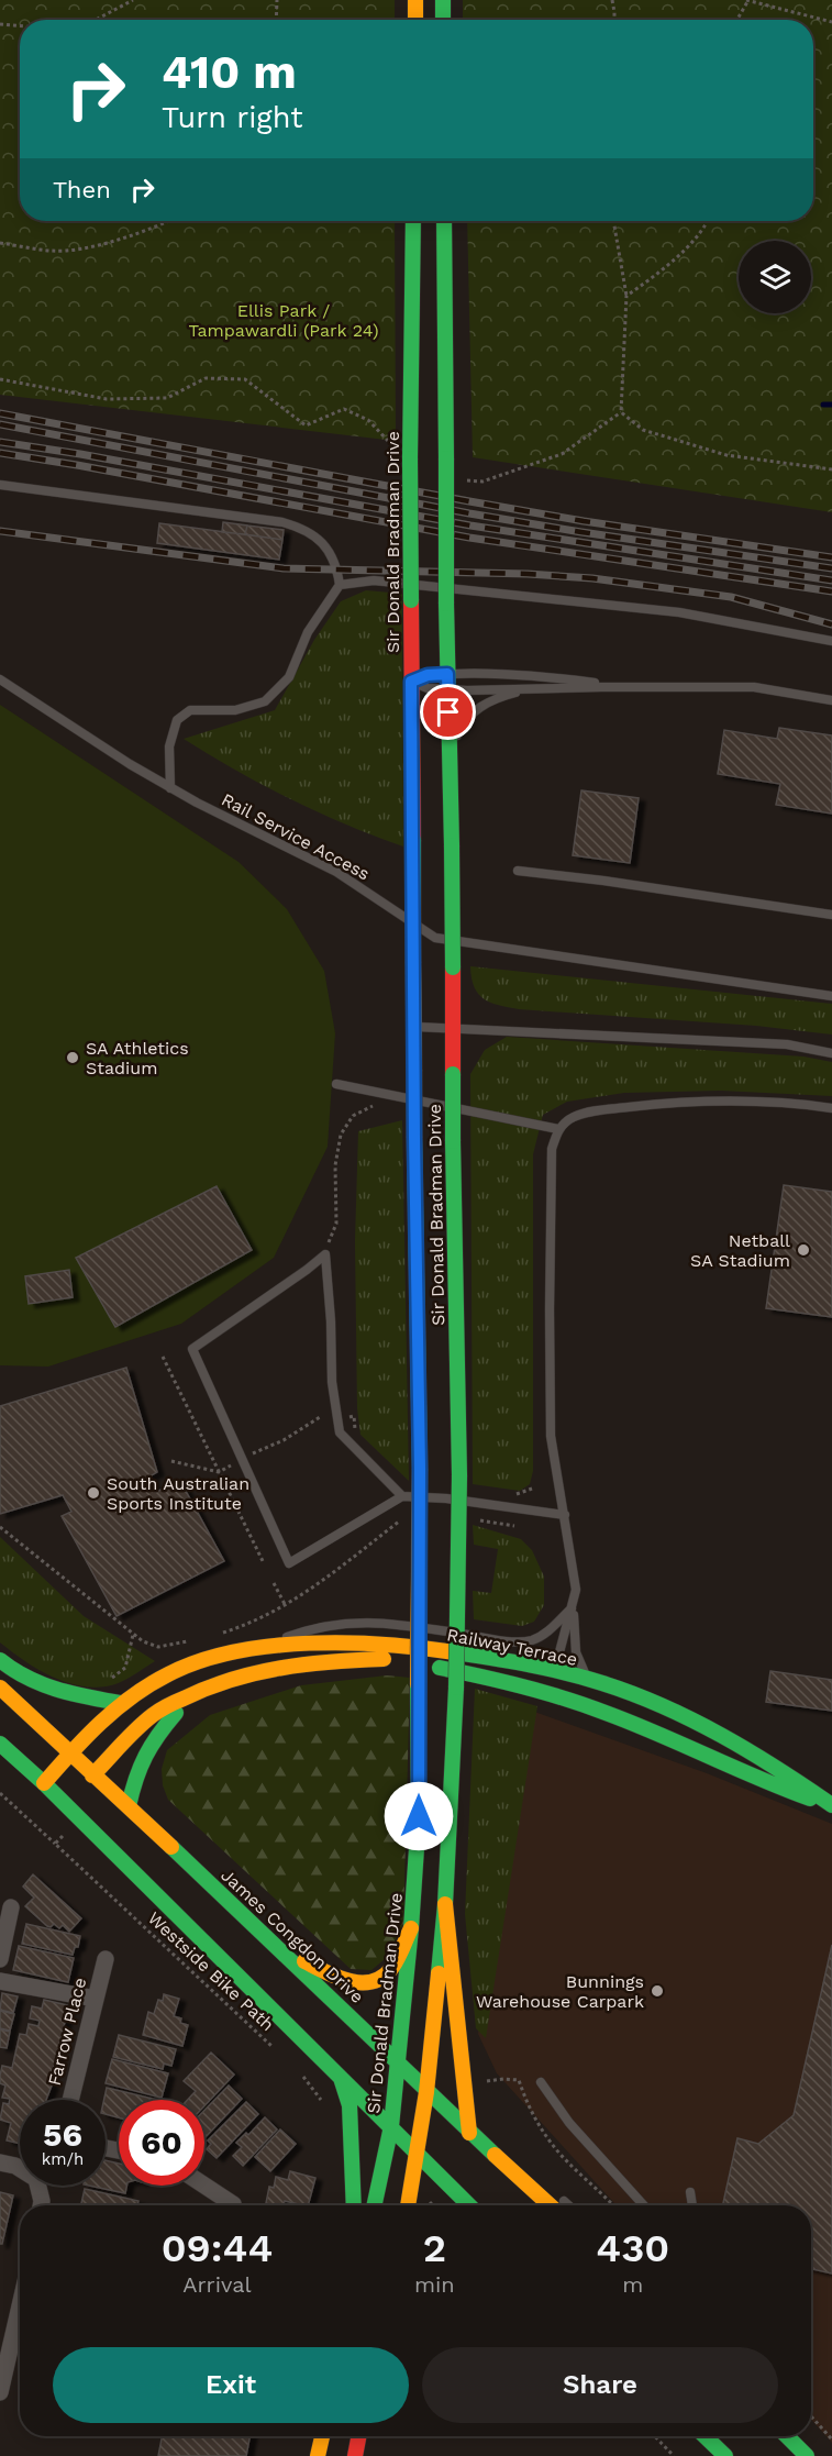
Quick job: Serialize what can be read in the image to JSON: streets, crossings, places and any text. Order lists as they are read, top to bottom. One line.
{"streets":{"main road":["Sir Donald Bradman Drive","Railway Terrace","James Congdon Drive"],"street":["Farrow Place"],"lane":["Rail Service Access"],"path":["Westside Bike Path"]},"crossings":[["Sir Donald Bradman Drive","James Congdon Drive"],["Railway Terrace","James Congdon Drive"]],"parks":["Ellis Park / Tampawardli (Park 24)"],"places":["SA Athletics Stadium","Netball SA Stadium","South Australian Sports Institute","Bunnings Warehouse Carpark"],"page":{"turn":["410 m","Turn right"],"then":"Then","speed":"56 km/h","limit":"60","eta":["09:44","Arrival","2","min","430","m"],"buttons":["Exit","Share"]}}
